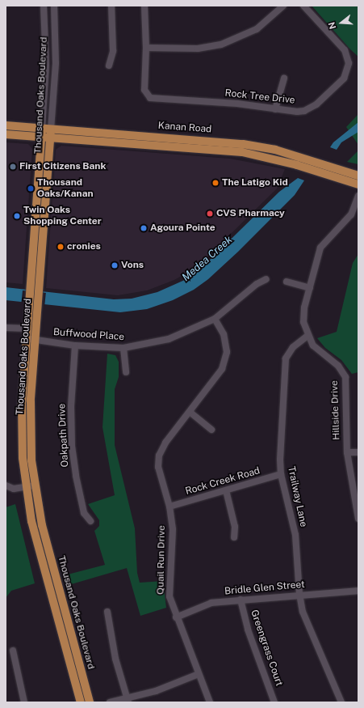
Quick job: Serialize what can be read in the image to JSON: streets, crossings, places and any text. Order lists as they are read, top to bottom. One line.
{"streets":{"main road":["Thousand Oaks Boulevard","Kanan Road"],"street":["Rock Tree Drive","Buffwood Place","Hillside Drive","Oakpath Drive","Rock Creek Road","Trailway Lane","Quail Run Drive","Bridle Glen Street","Greengrass Court"]},"crossings":[["Thousand Oaks Boulevard","Kanan Road"],["Thousand Oaks Boulevard","Buffwood Place"],["Buffwood Place","Oakpath Drive"],["Buffwood Place","Quail Run Drive"],["Hillside Drive","Trailway Lane"],["Rock Creek Road","Trailway Lane"],["Rock Creek Road","Quail Run Drive"],["Trailway Lane","Bridle Glen Street"],["Quail Run Drive","Bridle Glen Street"],["Bridle Glen Street","Greengrass Court"]],"water":["Medea Creek"],"places":["First Citizens Bank","The Latigo Kid","Thousand Oaks/Kanan","CVS Pharmacy","Twin Oaks Shopping Center","Agoura Pointe","cronies","Vons"],"north":"left"}
